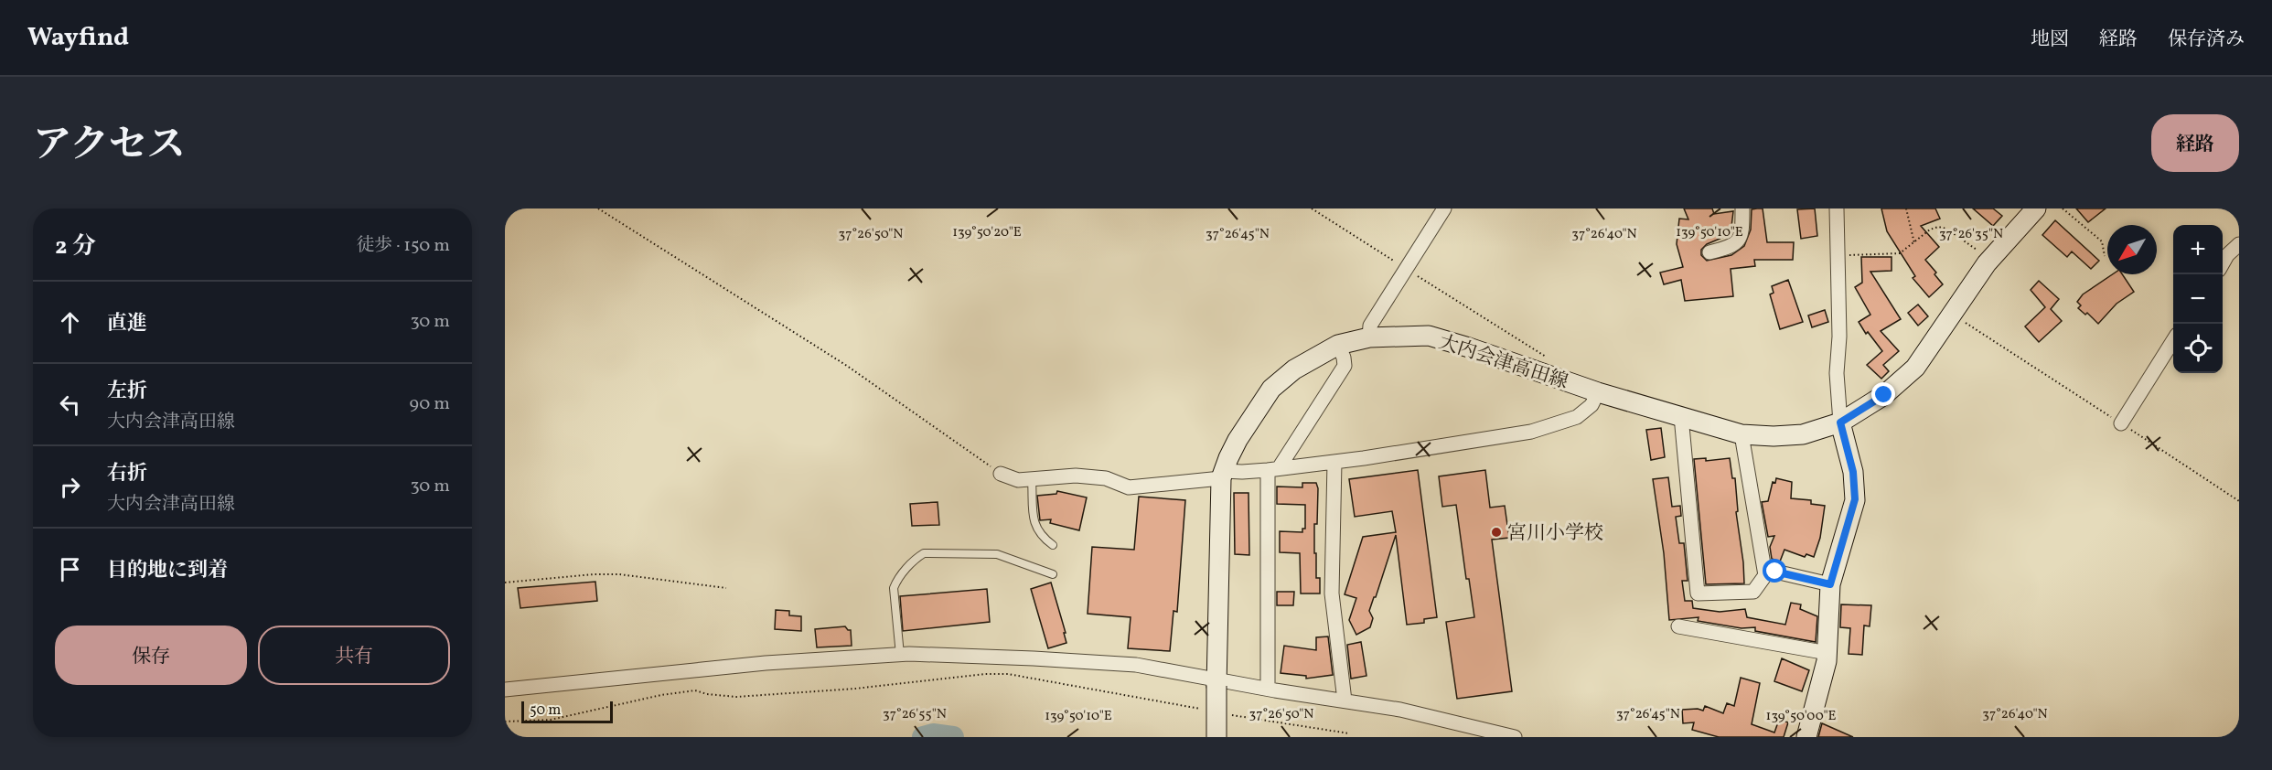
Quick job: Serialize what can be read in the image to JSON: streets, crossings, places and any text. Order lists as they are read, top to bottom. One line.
{"streets":{"main road":["大内会津高田線"]},"places":["宮川小学校"],"scale_bar":"50 m","north":"bottom left","page":{"header":"Wayfind","nav":["地図","経路","保存済み"],"title":"アクセス","buttons":["経路",["保存","共有"]],"heading":["2 分","徒歩 · 150 m"],"map_buttons":["+","−"],"list":[["直進","30 m"],["左折","大内会津高田線","90 m"],["右折","大内会津高田線","30 m"],"目的地に到着"],"scale":"50 m"},"coordinates":["139°50'20\"E","139°50'10\"E","37°26'50\"N","37°26'40\"N","37°26'35\"N","37°26'45\"N","37°26'55\"N","139°50'00\"E"]}
